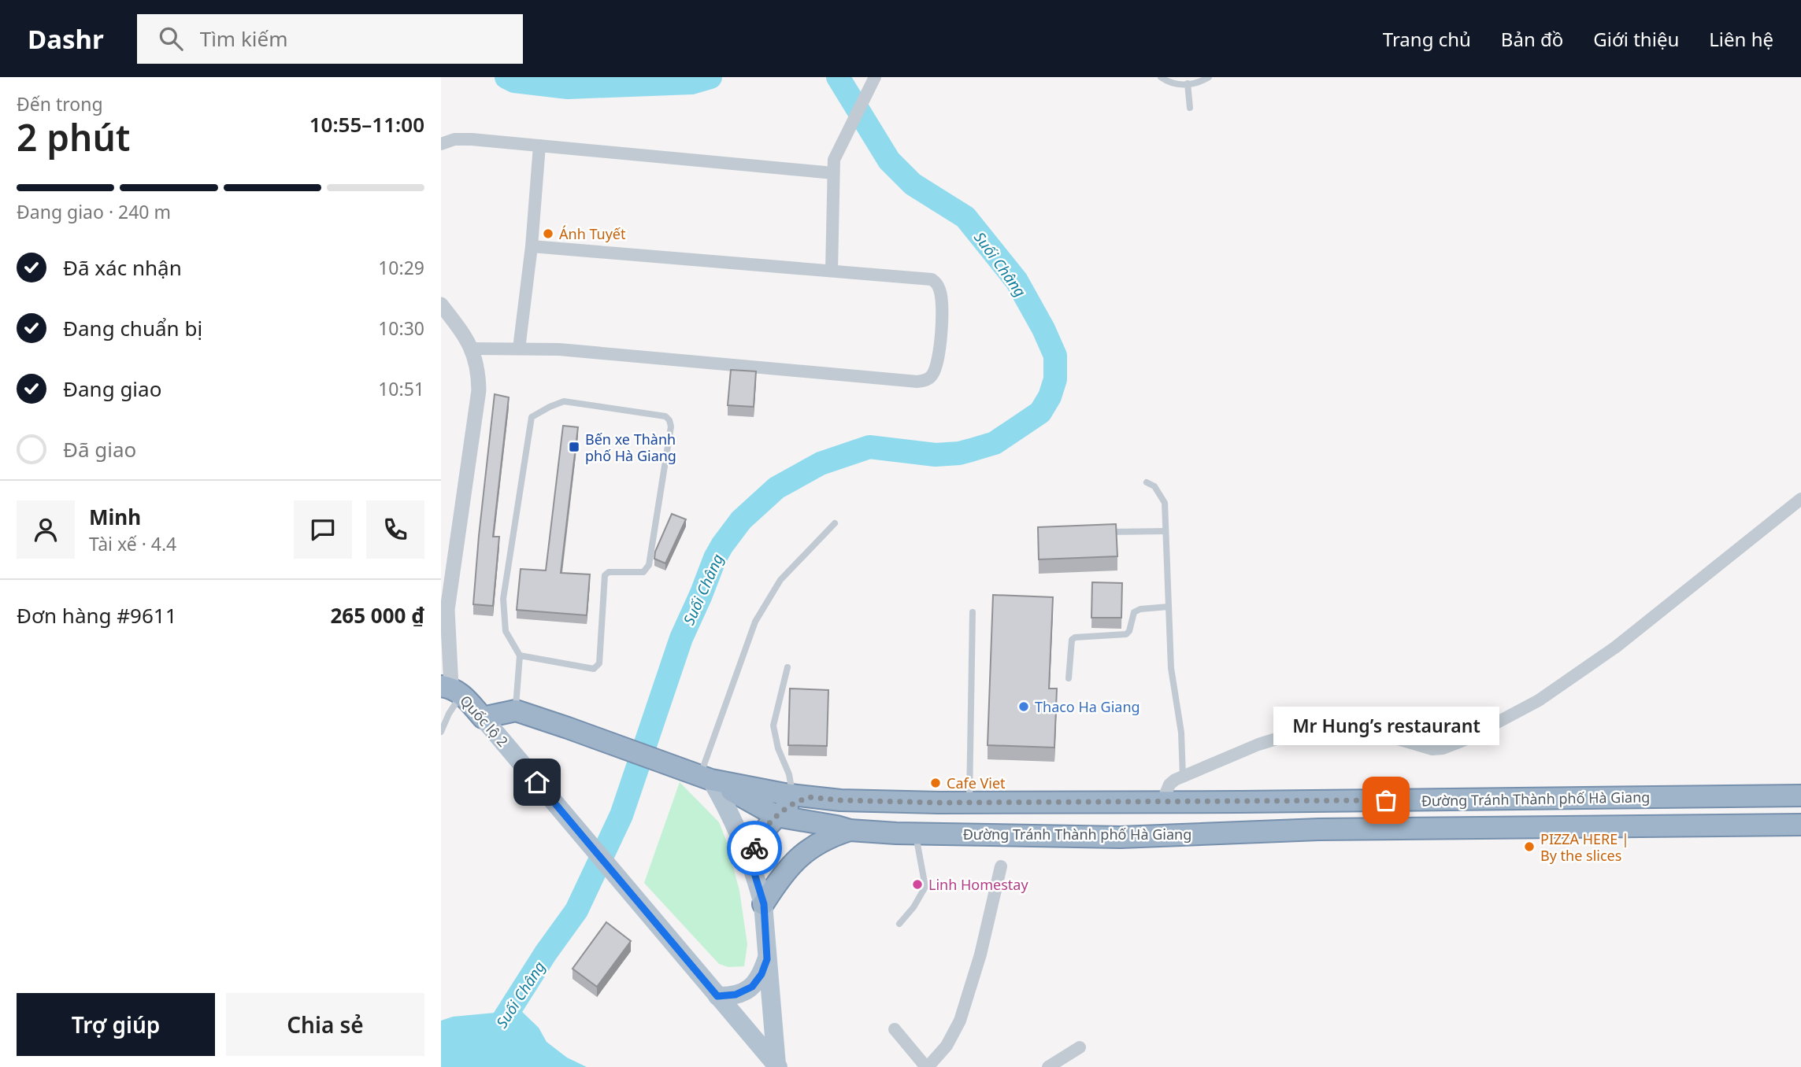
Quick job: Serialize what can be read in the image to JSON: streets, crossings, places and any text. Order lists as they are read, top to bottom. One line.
{"streets":{"highway":["Quốc lộ 2","Đường Tránh Thành phố Hà Giang"]},"water":["Suối Châng"],"places":{"other":["Ánh Tuyết","Thaco Ha Giang","Cafe Viet","Mr Hung’s restaurant","PIZZA HERE | By the slices","Linh Homestay"],"transit":["Bến xe Thành phố Hà Giang"]},"page":{"header":"Dashr","search":"Tìm kiếm","nav":["Trang chủ","Bản đồ","Giới thiệu","Liên hệ"],"heading":["2 phút","Đến trong","10:55–11:00"],"panel":["Minh","Tài xế · 4.4","Đơn hàng #9611","265 000 ₫"],"bar":"Đang giao · 240 m","list":[["Đã xác nhận","10:29"],["Đang chuẩn bị","10:30"],["Đang giao","10:51"],"Đã giao"],"bubble":"Mr Hung’s restaurant","buttons":["Trợ giúp","Chia sẻ"]}}
